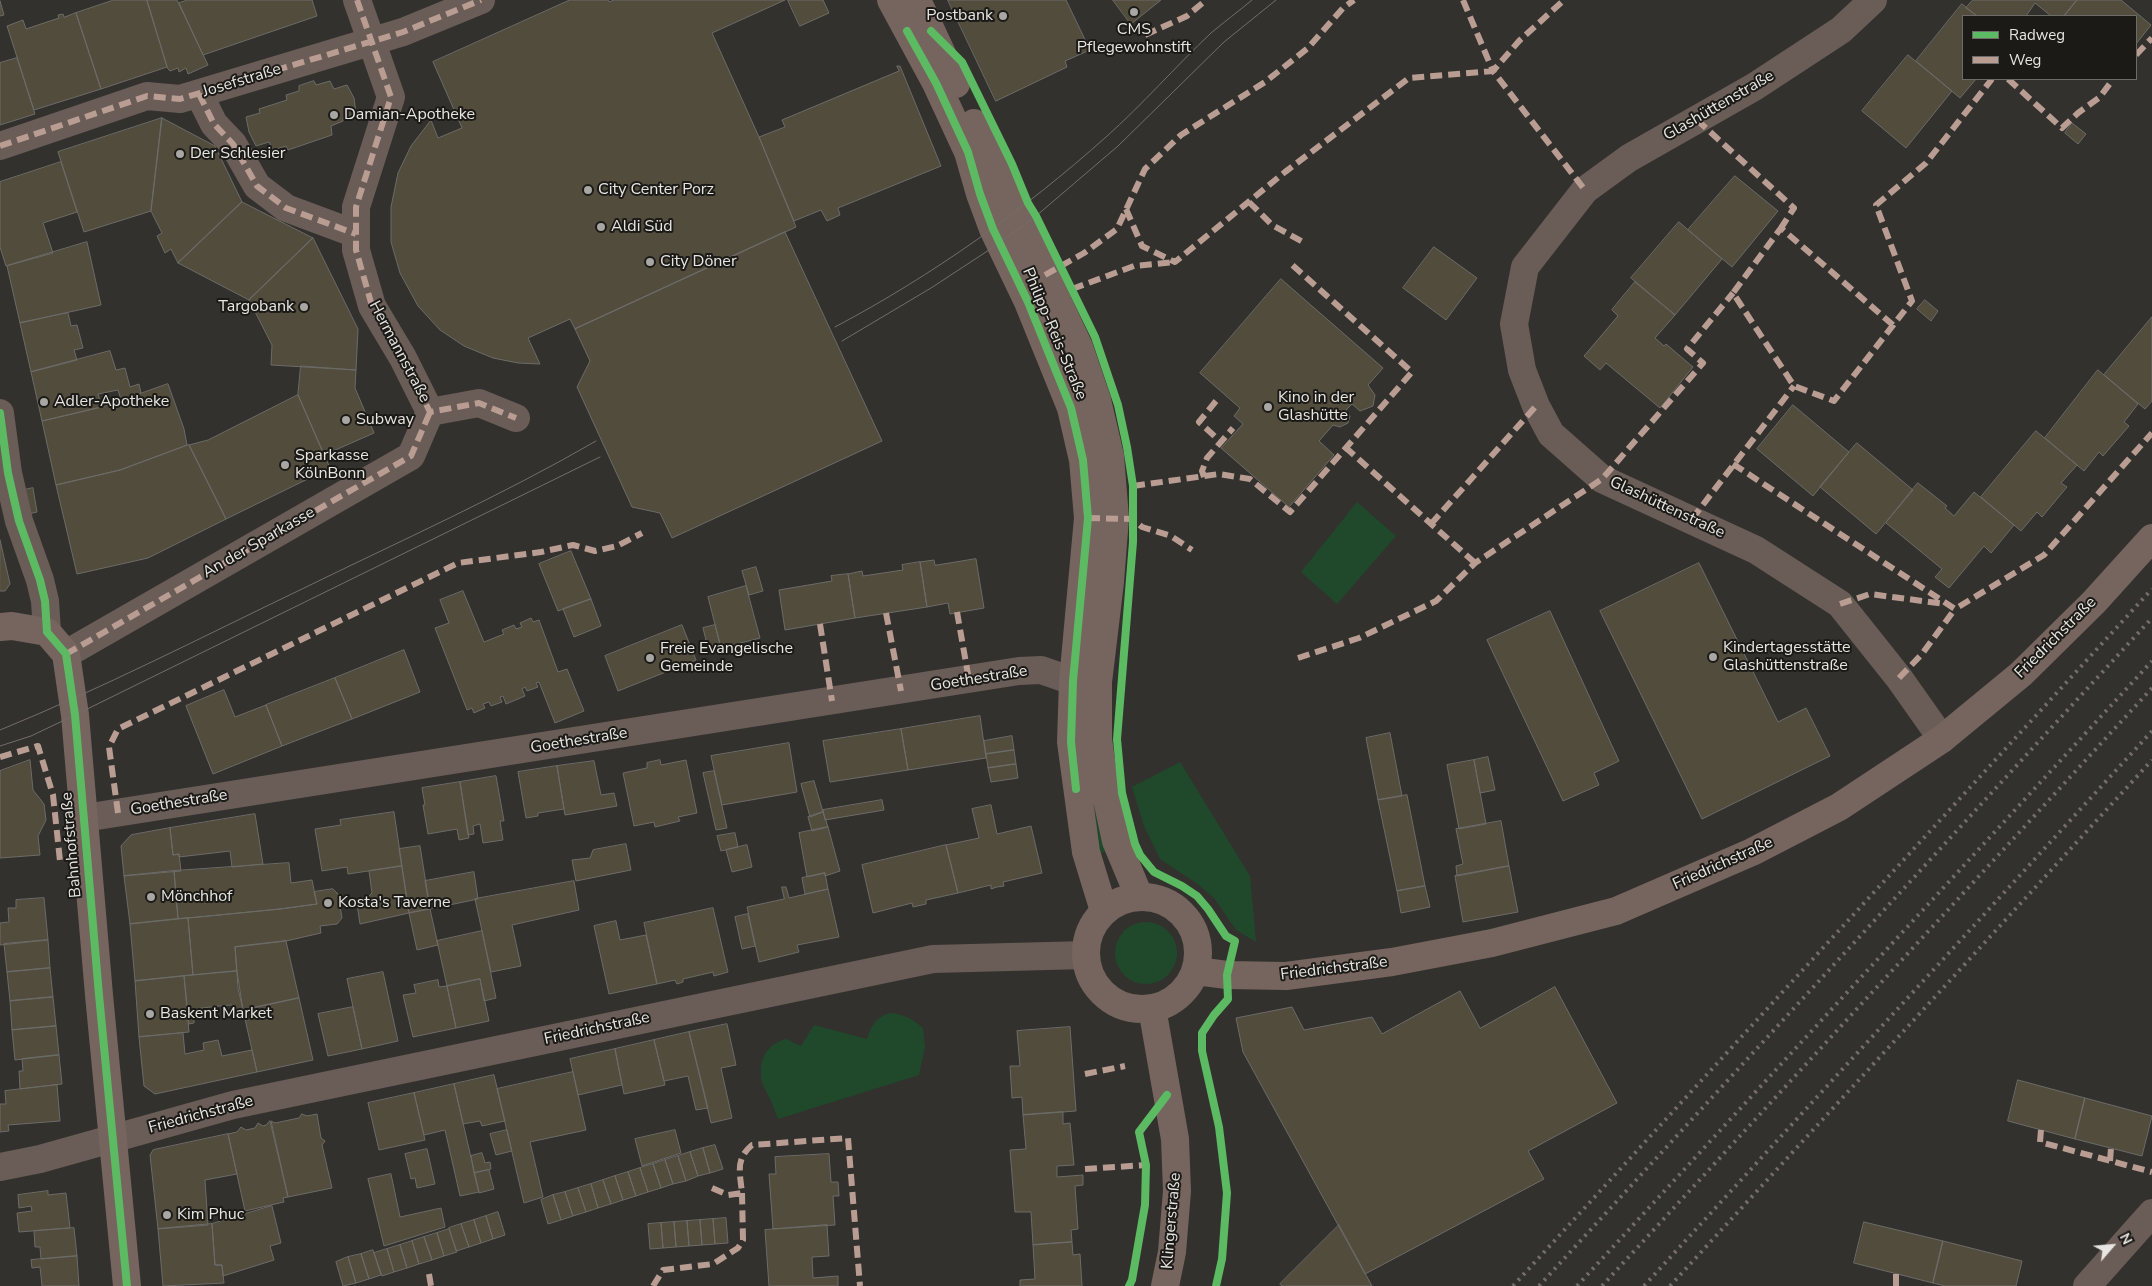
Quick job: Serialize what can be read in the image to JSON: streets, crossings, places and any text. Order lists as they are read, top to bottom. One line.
{"streets":{"street":["Josefstraße","Glashüttenstraße","Philipp-Reis-Straße","Hermannstraße","An der Sparkasse","Friedrichstraße","Goethestraße","Bahnhofstraße","Klingerstraße"]},"crossings":[["Josefstraße","Hermannstraße"],["Glashüttenstraße","Friedrichstraße"],["Philipp-Reis-Straße","Friedrichstraße"],["Philipp-Reis-Straße","Goethestraße"],["Philipp-Reis-Straße","Klingerstraße"],["Hermannstraße","An der Sparkasse"],["An der Sparkasse","Bahnhofstraße"],["Friedrichstraße","Bahnhofstraße"],["Friedrichstraße","Klingerstraße"],["Goethestraße","Bahnhofstraße"]],"places":["CMS Pflegewohnstift","Postbank","Damian-Apotheke","Der Schlesier","City Center Porz","Aldi Süd","City Döner","Targobank","Adler-Apotheke","Kino in der Glashütte","Subway","Sparkasse KölnBonn","Kindertagesstätte Glashüttenstraße","Freie Evangelische Gemeinde","Mönchhof","Kosta's Taverne","Baskent Market","Kim Phuc"],"legend":["Radweg","Weg"],"north":"top right"}
